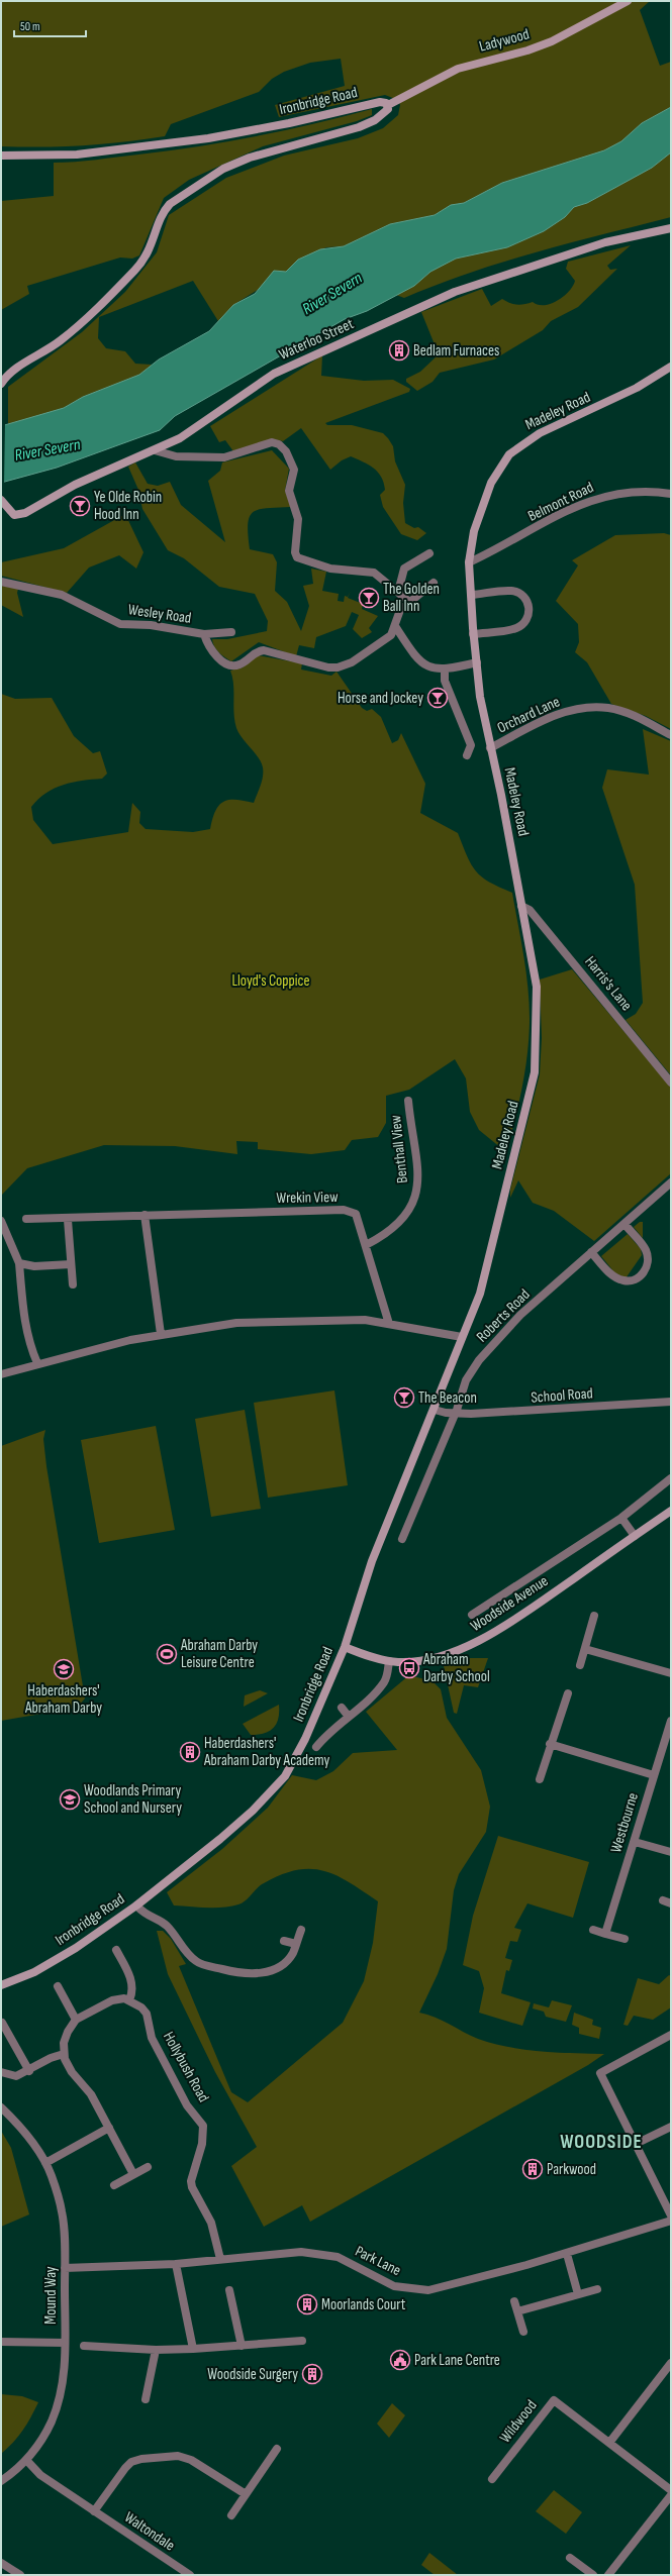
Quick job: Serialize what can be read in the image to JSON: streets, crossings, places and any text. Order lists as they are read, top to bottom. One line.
{"streets":{"main road":["Ladywood","Ironbridge Road","Waterloo Street","Madeley Road","Woodside Avenue"],"street":["Belmont Road","Wesley Road","Orchard Lane","Harris's Lane","Benthall View","Wrekin View","Roberts Road","School Road","Westbourne","Hollybush Road","Park Lane","Mound Way","Wildwood","Waltondale"]},"crossings":[["Ladywood","Ironbridge Road"],["Ironbridge Road","Madeley Road"],["Ironbridge Road","School Road"],["Ironbridge Road","Woodside Avenue"],["Madeley Road","Belmont Road"],["Madeley Road","Orchard Lane"],["Madeley Road","Harris's Lane"],["Benthall View","Wrekin View"],["Roberts Road","School Road"],["Hollybush Road","Park Lane"],["Park Lane","Mound Way"],["Mound Way","Waltondale"]],"districts":["WOODSIDE"],"water":["River Severn"],"parks":["Lloyd's Coppice"],"places":{"building":["Bedlam Furnaces","Haberdashers' Abraham Darby Academy","Parkwood","Moorlands Court","Woodside Surgery"],"bar":["Ye Olde Robin Hood Inn","The Golden Ball Inn","Horse and Jockey","The Beacon"],"sports":["Abraham Darby Leisure Centre"],"bus stop":["Abraham Darby School"],"school or university":["Haberdashers' Abraham Darby","Woodlands Primary School and Nursery"],"public building":["Park Lane Centre"]},"scale_bar":"50 m"}
